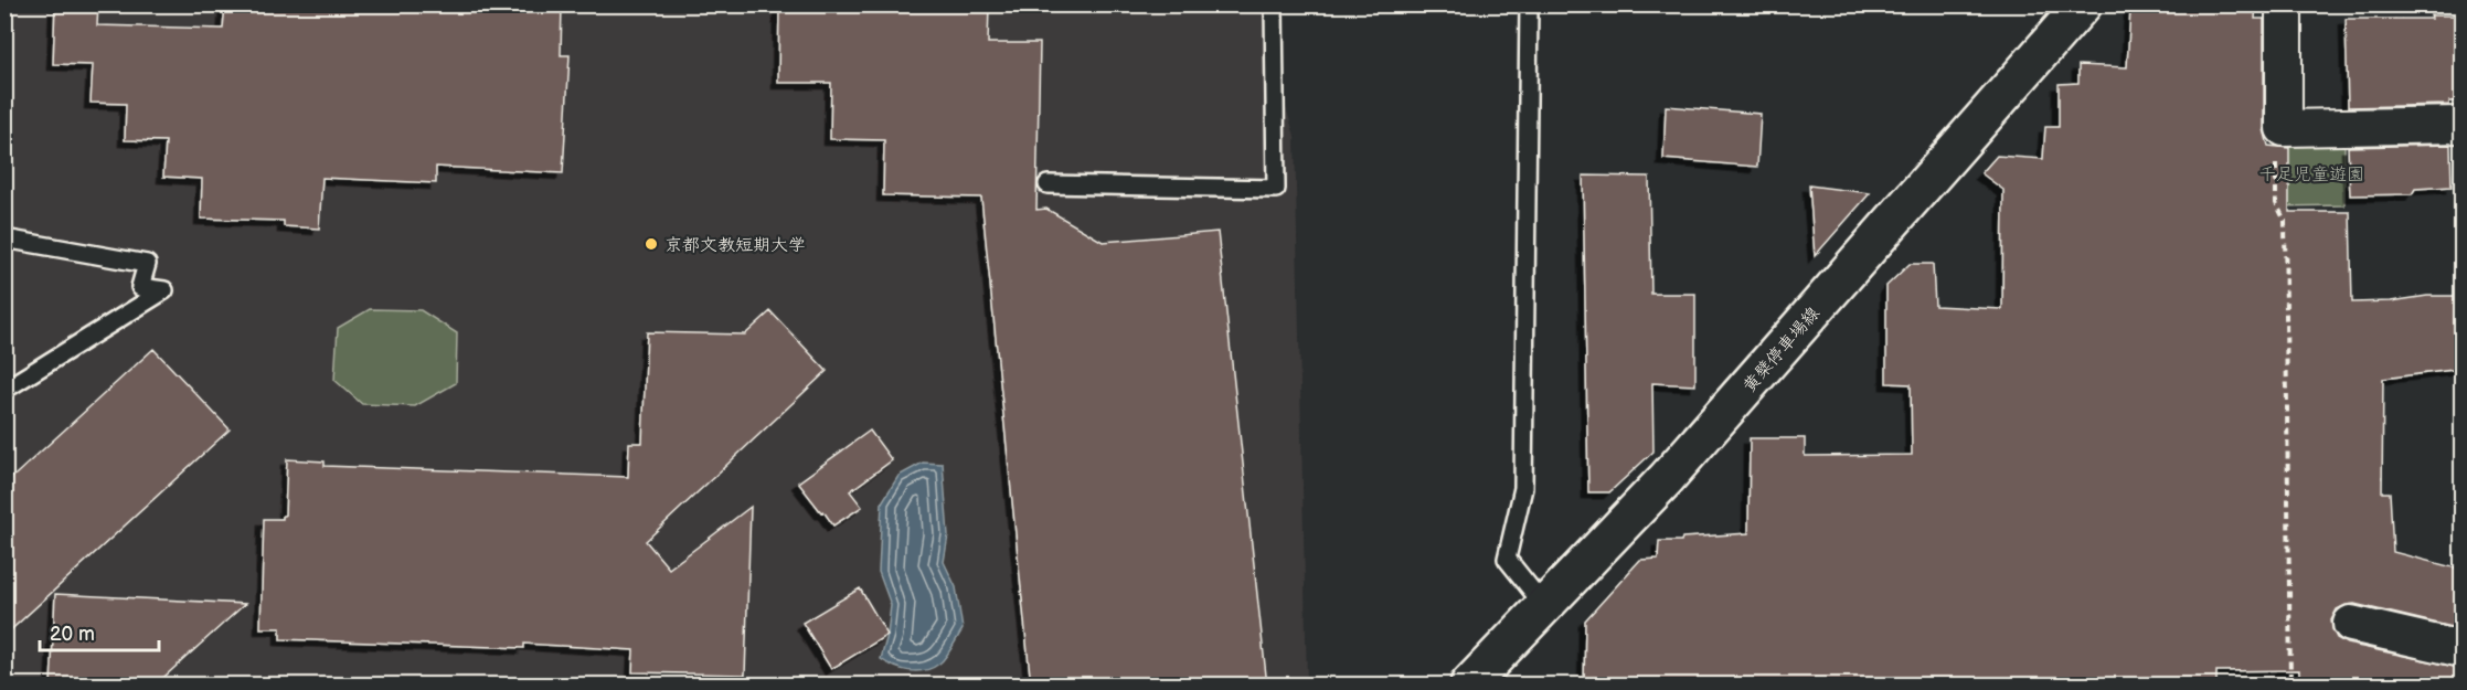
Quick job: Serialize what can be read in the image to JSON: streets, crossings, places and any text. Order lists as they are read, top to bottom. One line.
{"streets":{"main road":["黄檗停車場線"]},"parks":["千足児童遊園"],"places":["京都文教短期大学"],"scale_bar":"20 m"}
